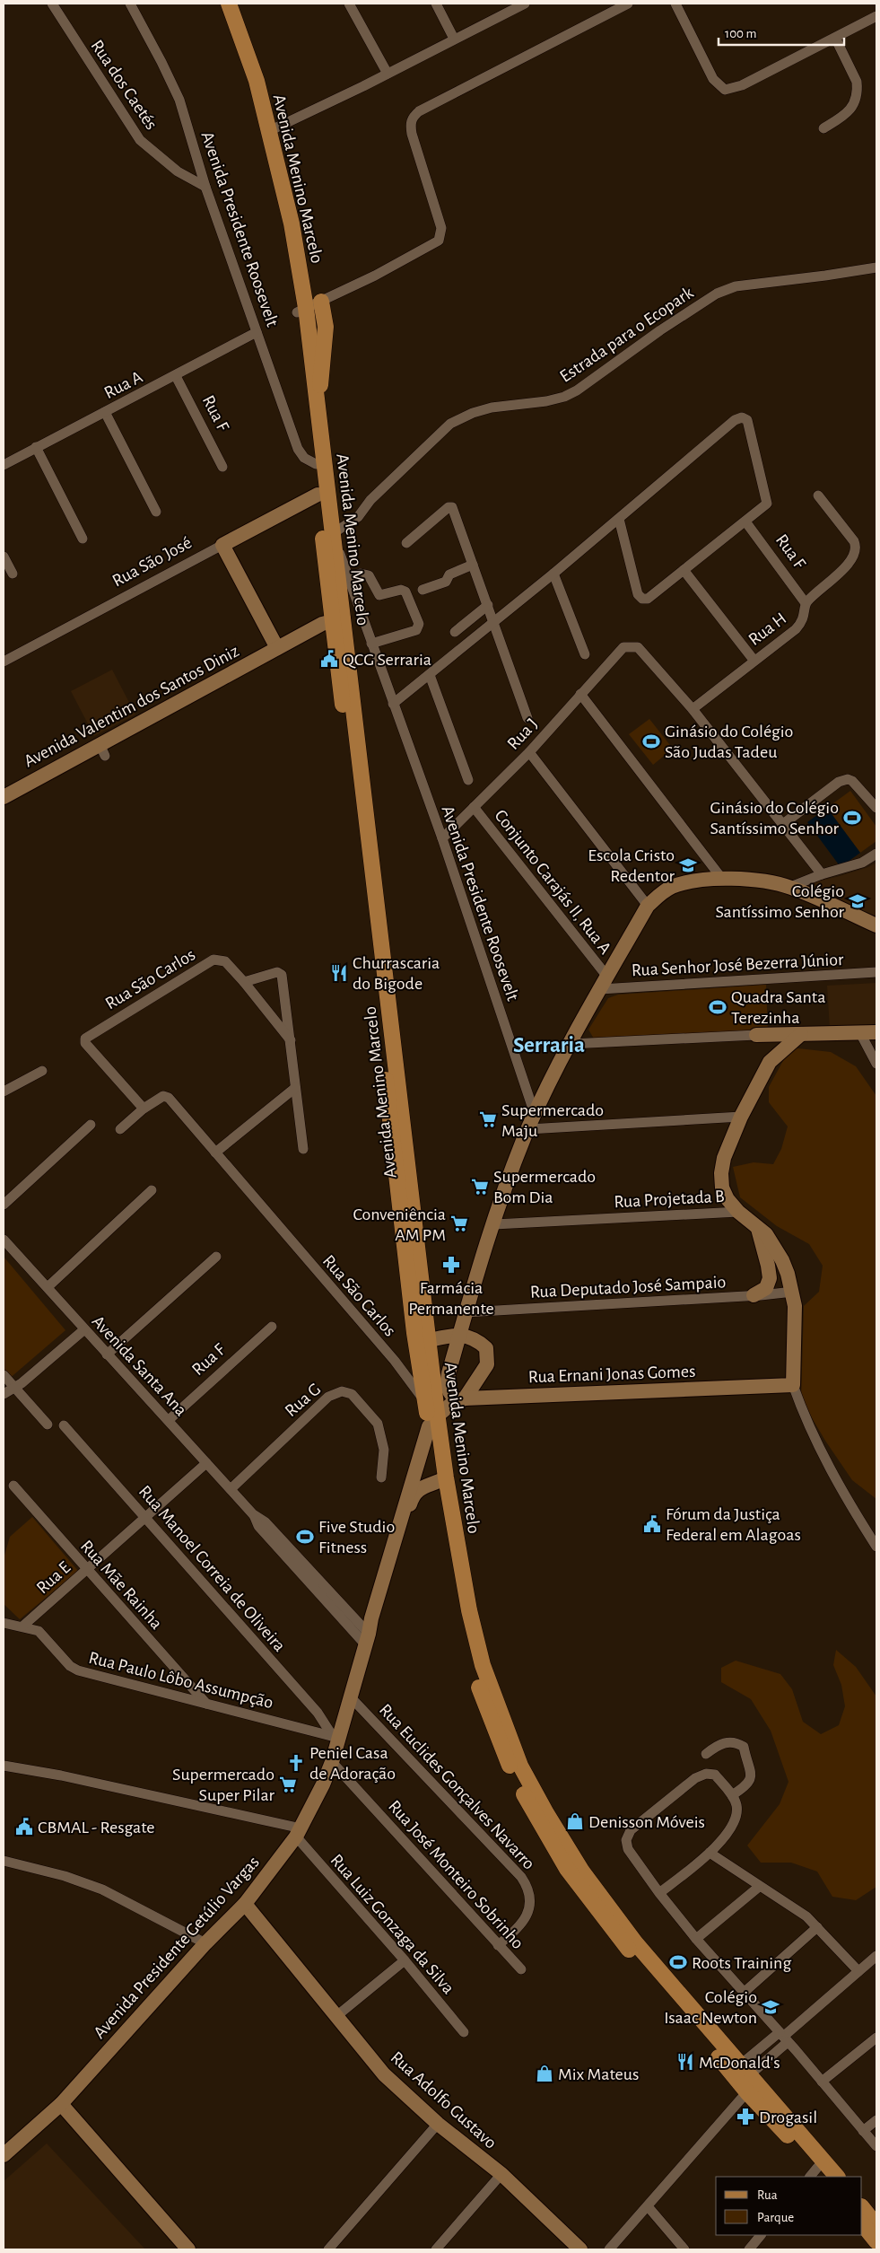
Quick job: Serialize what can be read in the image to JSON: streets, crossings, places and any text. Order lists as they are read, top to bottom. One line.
{"streets":{"main road":["Avenida Menino Marcelo"],"street":["Rua dos Caetés","Avenida Presidente Roosevelt","Estrada para o Ecopark","Rua A","Rua F","Rua São José","Rua H","Avenida Valentim dos Santos Diniz","Rua J","Conjunto Carajás II, Rua A","Rua Senhor José Bezerra Júnior","Rua São Carlos","Rua Projetada B","Rua Deputado José Sampaio","Avenida Santa Ana","Rua Ernani Jonas Gomes","Rua G","Rua Manoel Correia de Oliveira","Rua E","Rua Mãe Rainha","Rua Paulo Lôbo Assumpção","Rua Euclides Gonçalves Navarro","Rua José Monteiro Sobrinho","Rua Luiz Gonzaga da Silva","Avenida Presidente Getúlio Vargas","Rua Adolfo Gustavo"]},"crossings":[["Rua dos Caetés","Avenida Presidente Roosevelt"],["Avenida Menino Marcelo","Avenida Presidente Roosevelt"],["Avenida Menino Marcelo","Estrada para o Ecopark"],["Avenida Menino Marcelo","Rua São José"],["Avenida Menino Marcelo","Avenida Valentim dos Santos Diniz"],["Avenida Menino Marcelo","Rua São Carlos"],["Avenida Menino Marcelo","Avenida Presidente Getúlio Vargas"],["Avenida Presidente Roosevelt","Estrada para o Ecopark"],["Avenida Presidente Roosevelt","Rua A"],["Avenida Presidente Roosevelt","Rua J"],["Rua A","Rua F"],["Rua F","Rua H"],["Rua F","Avenida Santa Ana"],["Rua H","Rua J"],["Rua J","Conjunto Carajás II, Rua A"],["Conjunto Carajás II, Rua A","Rua Senhor José Bezerra Júnior"],["Avenida Santa Ana","Rua G"],["Avenida Santa Ana","Rua E"],["Avenida Santa Ana","Avenida Presidente Getúlio Vargas"],["Rua Manoel Correia de Oliveira","Rua E"],["Rua Manoel Correia de Oliveira","Rua Paulo Lôbo Assumpção"],["Rua Manoel Correia de Oliveira","Avenida Presidente Getúlio Vargas"],["Rua E","Rua Mãe Rainha"],["Rua E","Rua Paulo Lôbo Assumpção"],["Rua Mãe Rainha","Rua Paulo Lôbo Assumpção"],["Rua Paulo Lôbo Assumpção","Avenida Presidente Getúlio Vargas"],["Rua Euclides Gonçalves Navarro","Rua José Monteiro Sobrinho"],["Rua Euclides Gonçalves Navarro","Avenida Presidente Getúlio Vargas"],["Rua José Monteiro Sobrinho","Avenida Presidente Getúlio Vargas"],["Rua Luiz Gonzaga da Silva","Avenida Presidente Getúlio Vargas"],["Avenida Presidente Getúlio Vargas","Rua Adolfo Gustavo"]],"districts":["Serraria"],"places":{"public building":["QCG Serraria","Fórum da Justiça Federal em Alagoas","CBMAL - Resgate"],"sports":["Ginásio do Colégio São Judas Tadeu","Ginásio do Colégio Santíssimo Senhor","Quadra Santa Terezinha","Five Studio Fitness","Roots Training"],"school or university":["Escola Cristo Redentor","Colégio Santíssimo Senhor","Colégio Isaac Newton"],"restaurant":["Churrascaria do Bigode","McDonald's"],"supermarket":["Supermercado Maju","Supermercado Bom Dia","Conveniência AM PM","Supermercado Super Pilar"],"pharmacy":["Farmácia Permanente","Drogasil"],"church":["Peniel Casa de Adoração"],"shop":["Denisson Móveis","Mix Mateus"]},"legend":["Rua","Parque"],"scale_bar":"100 m"}
